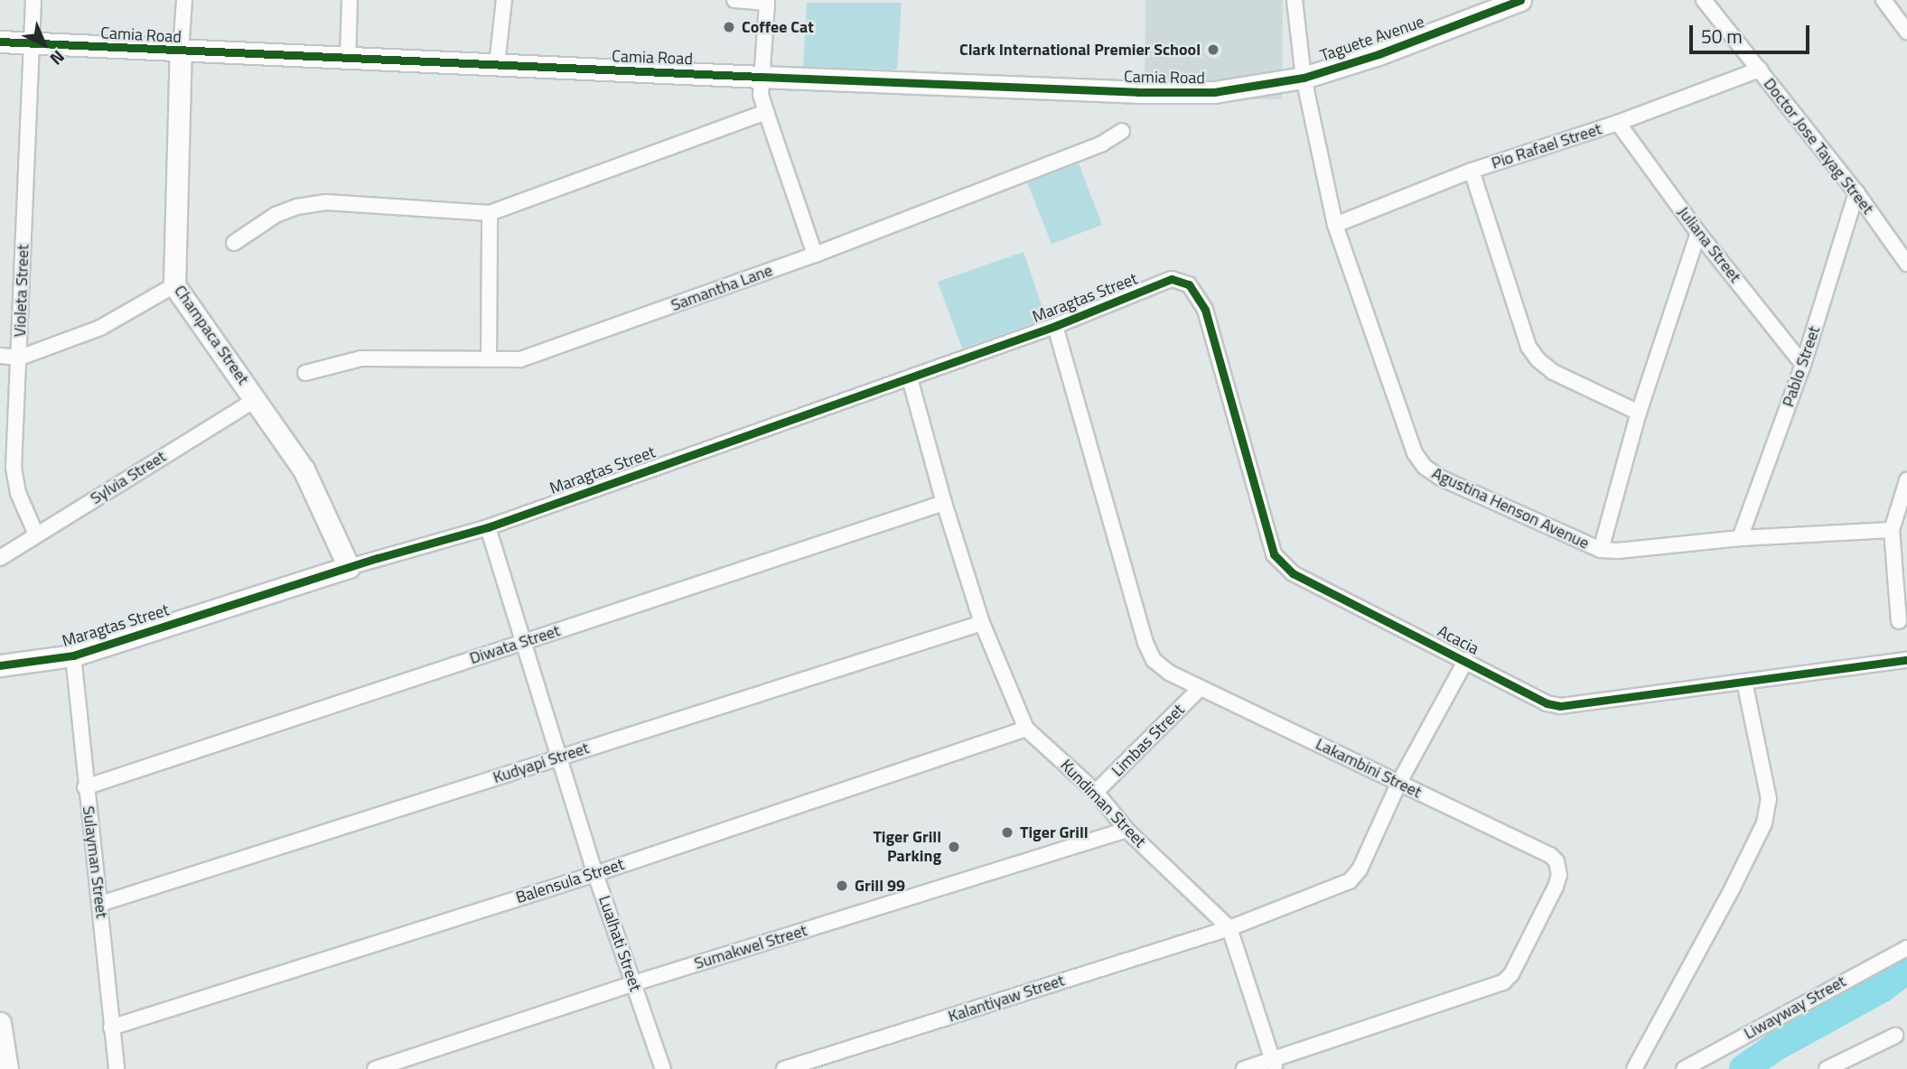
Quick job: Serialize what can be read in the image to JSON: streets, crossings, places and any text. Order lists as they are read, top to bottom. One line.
{"streets":{"street":["Camia Road","Taguete Avenue","Pio Rafael Street","Doctor Jose Tayag Street","Juliana Street","Samantha Lane","Violeta Street","Maragtas Street","Champaca Street","Pablo Street","Sylvia Street","Agustina Henson Avenue","Acacia","Diwata Street","Limbas Street","Kudyapi Street","Lakambini Street","Kundiman Street","Sulayman Street","Balensula Street","Lualhati Street","Sumakwel Street","Kalantiyaw Street","Liwayway Street"]},"crossings":[["Camia Road","Taguete Avenue"],["Camia Road","Violeta Street"],["Camia Road","Champaca Street"],["Camia Road","Agustina Henson Avenue"],["Taguete Avenue","Agustina Henson Avenue"],["Pio Rafael Street","Doctor Jose Tayag Street"],["Pio Rafael Street","Juliana Street"],["Pio Rafael Street","Agustina Henson Avenue"],["Doctor Jose Tayag Street","Pablo Street"],["Juliana Street","Pablo Street"],["Violeta Street","Sylvia Street"],["Maragtas Street","Champaca Street"],["Maragtas Street","Acacia"],["Maragtas Street","Lakambini Street"],["Maragtas Street","Kundiman Street"],["Maragtas Street","Sulayman Street"],["Maragtas Street","Lualhati Street"],["Champaca Street","Sylvia Street"],["Pablo Street","Agustina Henson Avenue"],["Acacia","Kalantiyaw Street"],["Diwata Street","Kundiman Street"],["Diwata Street","Sulayman Street"],["Diwata Street","Lualhati Street"],["Limbas Street","Lakambini Street"],["Limbas Street","Kundiman Street"],["Kudyapi Street","Kundiman Street"],["Kudyapi Street","Sulayman Street"],["Kudyapi Street","Lualhati Street"],["Lakambini Street","Kundiman Street"],["Lakambini Street","Kalantiyaw Street"],["Kundiman Street","Balensula Street"],["Kundiman Street","Sumakwel Street"],["Kundiman Street","Kalantiyaw Street"],["Sulayman Street","Balensula Street"],["Balensula Street","Lualhati Street"],["Lualhati Street","Sumakwel Street"]],"places":["Coffee Cat","Clark International Premier School","Tiger Grill","Tiger Grill Parking","Grill 99"],"scale_bar":"50 m","north":"bottom right"}
